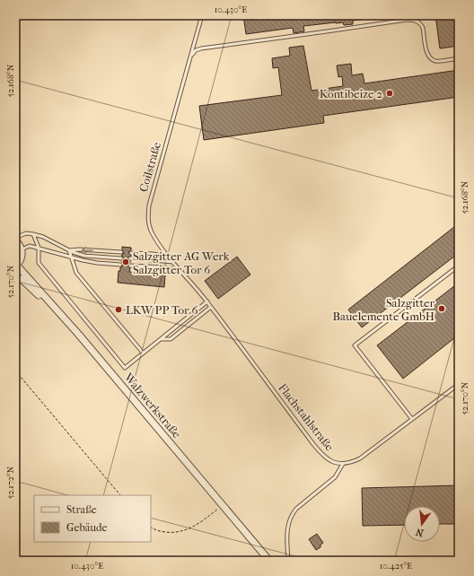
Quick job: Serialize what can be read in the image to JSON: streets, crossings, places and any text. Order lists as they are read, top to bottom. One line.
{"streets":{"street":["Walzwerkstraße"],"lane":["Coilstraße","Flachstahlstraße"]},"crossings":[["Coilstraße","Flachstahlstraße"]],"places":["Kontibeize 2","Salzgitter AG Werk Salzgitter Tor 6","Salzgitter Bauelemente GmbH","LKW PP Tor 6"],"legend":["Straße","Gebäude"],"north":"bottom","coordinates":["10.430°E","52.168°N","52.170°N","52.172°N","10.425°E"]}
